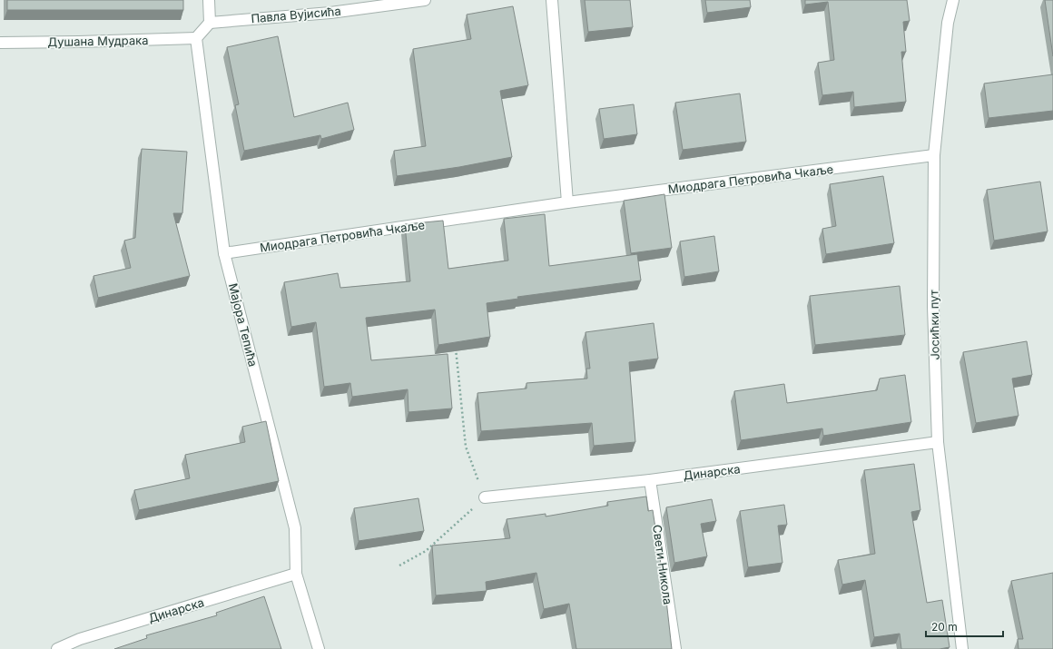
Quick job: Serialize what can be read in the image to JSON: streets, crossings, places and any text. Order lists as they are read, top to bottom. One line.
{"streets":{"street":["Павла Вујисића","Душана Мудрака","Миодрага Петровића Чкаље","Мајора Тепића","Јосићки пут","Динарска","Свети Никола"]},"crossings":[["Душана Мудрака","Мајора Тепића"],["Миодрага Петровића Чкаље","Мајора Тепића"],["Миодрага Петровића Чкаље","Јосићки пут"],["Мајора Тепића","Динарска"],["Јосићки пут","Динарска"],["Динарска","Свети Никола"]],"scale_bar":"20 m"}
